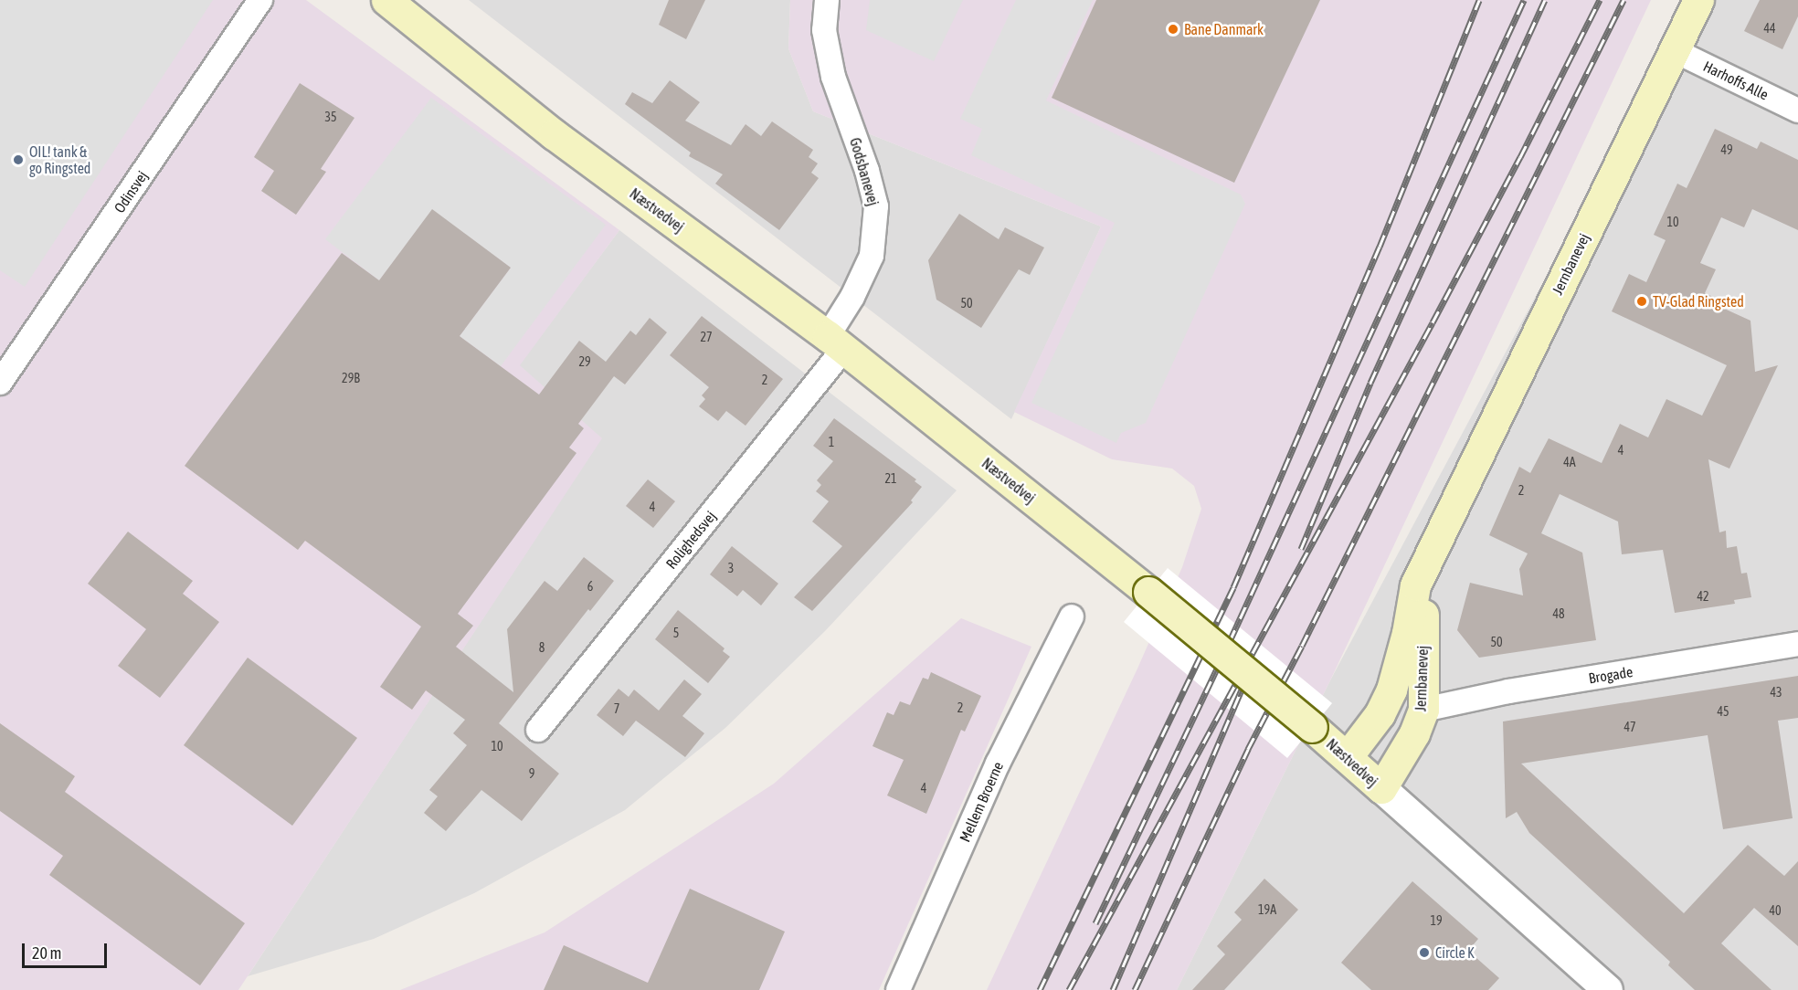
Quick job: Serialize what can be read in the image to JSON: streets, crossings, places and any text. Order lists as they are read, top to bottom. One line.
{"streets":{"main road":["Næstvedvej","Jernbanevej"],"street":["Harhoffs Alle","Godsbanevej","Odinsvej","Rolighedsvej","Brogade","Mellem Broerne"]},"crossings":[["Harhoffs Alle","Jernbanevej"],["Godsbanevej","Næstvedvej"],["Godsbanevej","Rolighedsvej"],["Næstvedvej","Jernbanevej"],["Næstvedvej","Rolighedsvej"],["Jernbanevej","Brogade"]],"places":["Bane Danmark","OIL! tank & go Ringsted","TV-Glad Ringsted","Circle K"],"house_numbers":["44","35","49","10","50","27","29","29B","2","1","4","4A","21","2","4","3","6","42","48","5","50","8","43","2","7","45","47","10","9","4","19A","40","19"],"scale_bar":"20 m"}
